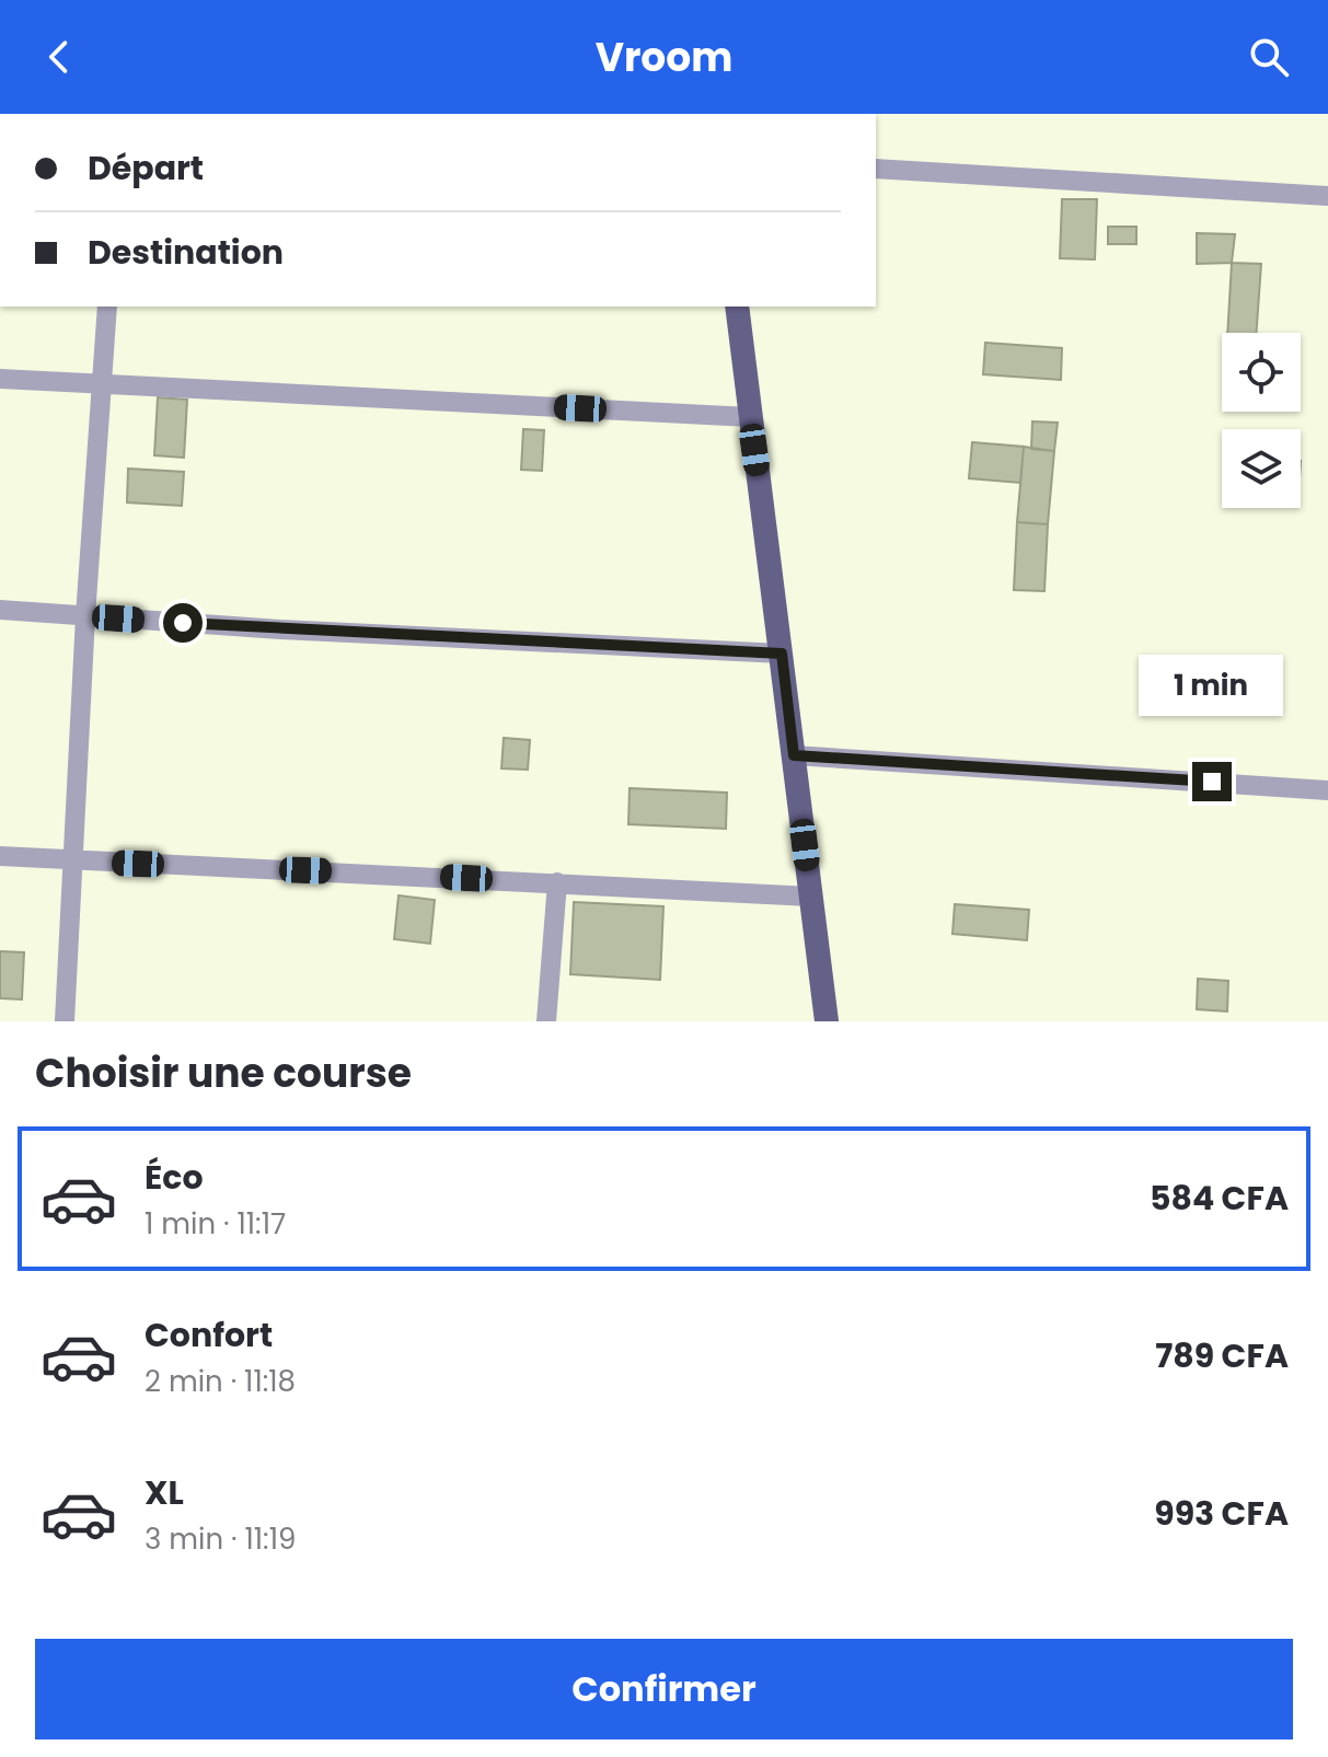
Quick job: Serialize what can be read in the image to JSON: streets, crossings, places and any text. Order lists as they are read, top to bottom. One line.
{"page":{"header":"Vroom","banner":["Départ","Destination"],"bubble":"1 min","heading":"Choisir une course","list":[{"name":"Éco","note":"1 min · 11:17","value":"584 CFA"},{"name":"Confort","note":"2 min · 11:18","value":"789 CFA"},{"name":"XL","note":"3 min · 11:19","value":"993 CFA"}],"buttons":"Confirmer"}}
